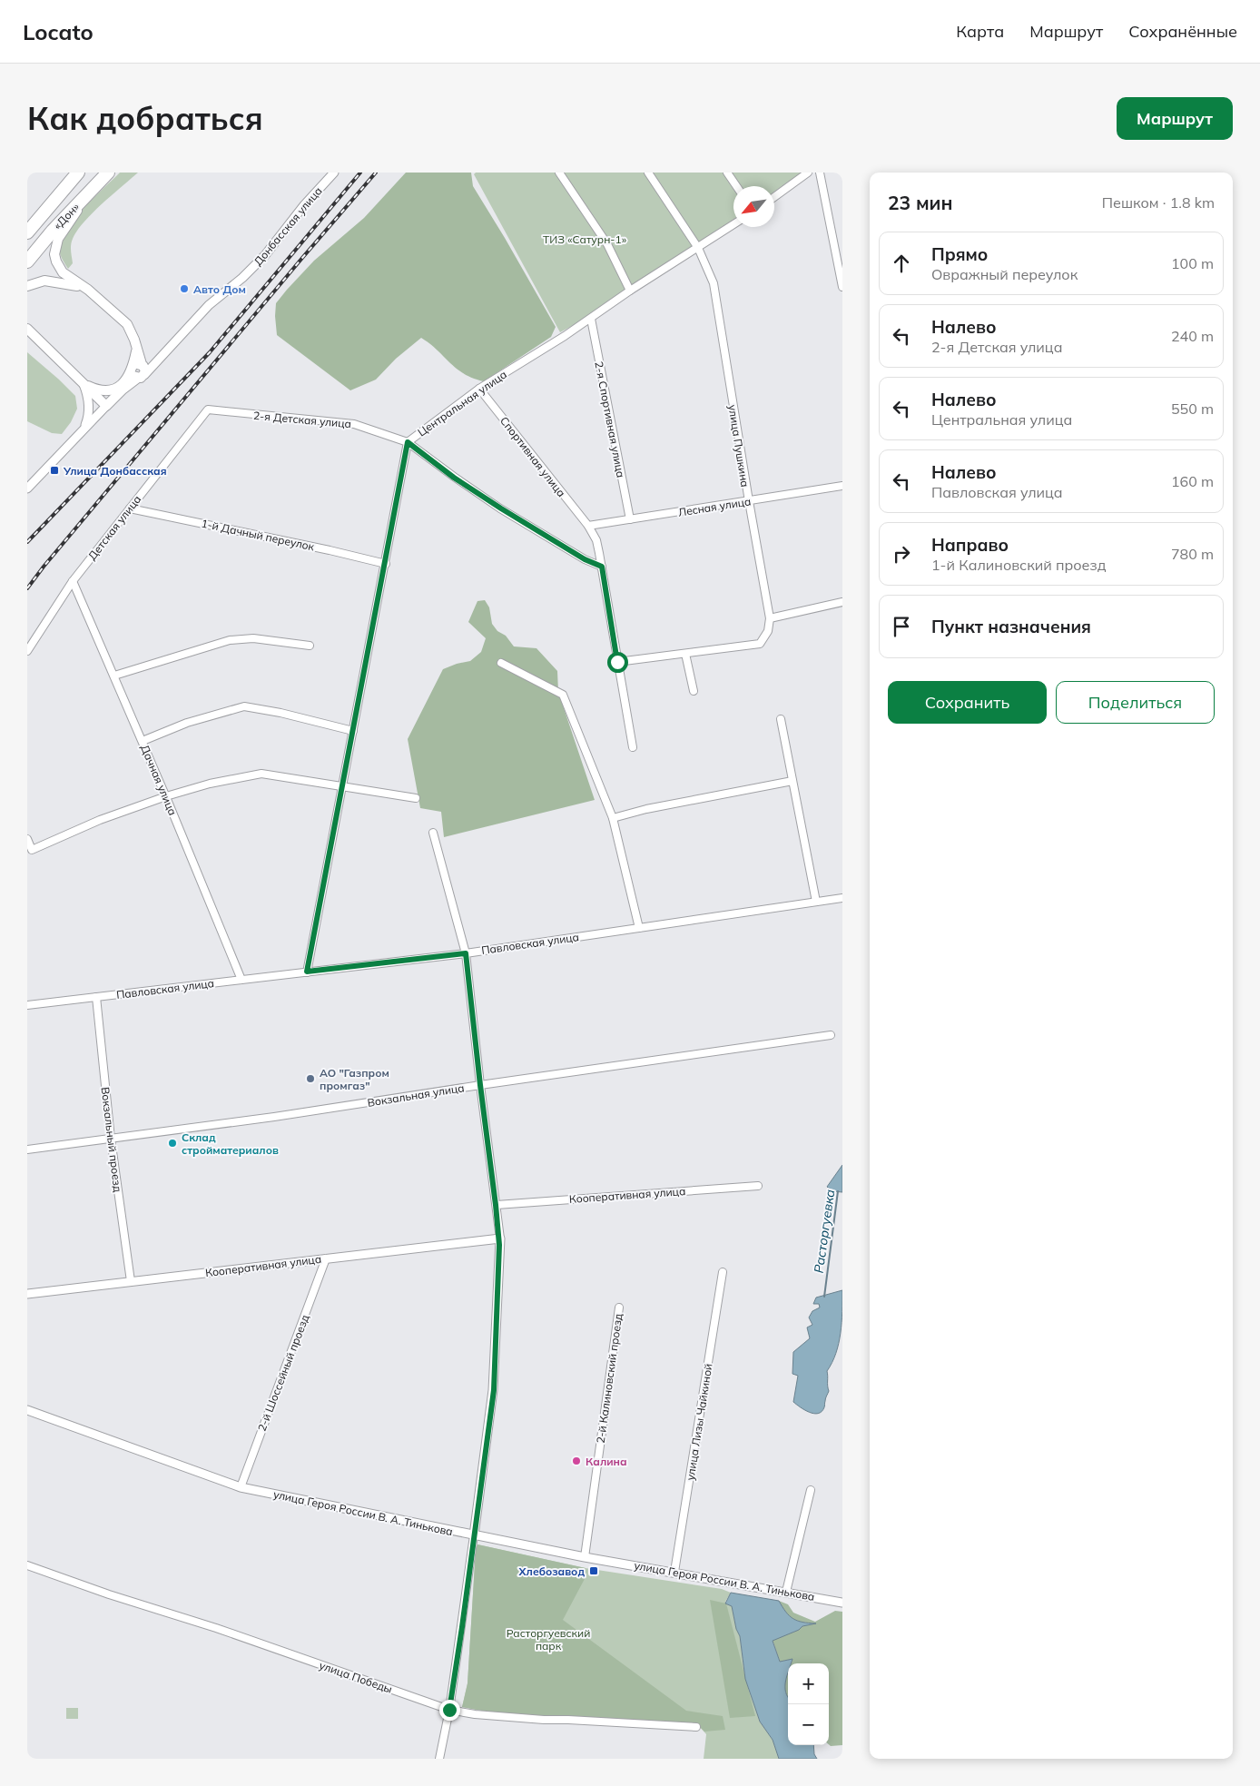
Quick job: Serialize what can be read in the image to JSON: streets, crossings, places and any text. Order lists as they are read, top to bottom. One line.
{"streets":{"highway":["«Дон»"],"main road":["Донбасская улица"],"street":["Центральная улица","2-я Детская улица","2-я Спортивная улица","улица Пушкина","Спортивная улица","Лесная улица","Детская улица","1-й Дачный переулок","Дачная улица","Павловская улица","Вокзальная улица","Вокзальный проезд","Кооперативная улица","2-й Шоссейный проезд","2-й Калиновский проезд","улица Лизы Чайкиной","улица Героя России В. А. Тинькова","улица Победы"]},"crossings":[["Центральная улица","2-я Детская улица"],["Центральная улица","2-я Спортивная улица"],["Центральная улица","улица Пушкина"],["Центральная улица","Спортивная улица"],["Центральная улица","1-й Дачный переулок"],["Центральная улица","Павловская улица"],["2-я Детская улица","Спортивная улица"],["2-я Детская улица","Детская улица"],["2-я Спортивная улица","Лесная улица"],["улица Пушкина","Лесная улица"],["Спортивная улица","Лесная улица"],["Детская улица","1-й Дачный переулок"],["Детская улица","Дачная улица"],["Дачная улица","Павловская улица"],["Павловская улица","Вокзальный проезд"],["Вокзальная улица","Вокзальный проезд"],["Вокзальный проезд","Кооперативная улица"],["Кооперативная улица","2-й Шоссейный проезд"],["2-й Шоссейный проезд","улица Героя России В. А. Тинькова"],["2-й Калиновский проезд","улица Героя России В. А. Тинькова"],["улица Лизы Чайкиной","улица Героя России В. А. Тинькова"]],"water":["Расторгуевка"],"parks":["ТИЗ «Сатурн-1»","Расторгуевский парк"],"places":{"other":["Авто Дом","АО \"Газпром промгаз\"","Склад стройматериалов","Калина"],"transit":["Улица Донбасская","Хлебозавод"]},"north":"bottom left","page":{"header":"Locato","nav":["Карта","Маршрут","Сохранённые"],"buttons":["Маршрут",["Сохранить","Поделиться"]],"title":"Как добраться","heading":["23 мин","Пешком · 1.8 km"],"list":[["Прямо","Овражный переулок","100 m"],["Налево","2-я Детская улица","240 m"],["Налево","Центральная улица","550 m"],["Налево","Павловская улица","160 m"],["Направо","1-й Калиновский проезд","780 m"],"Пункт назначения"],"map_buttons":["+","−"]}}
